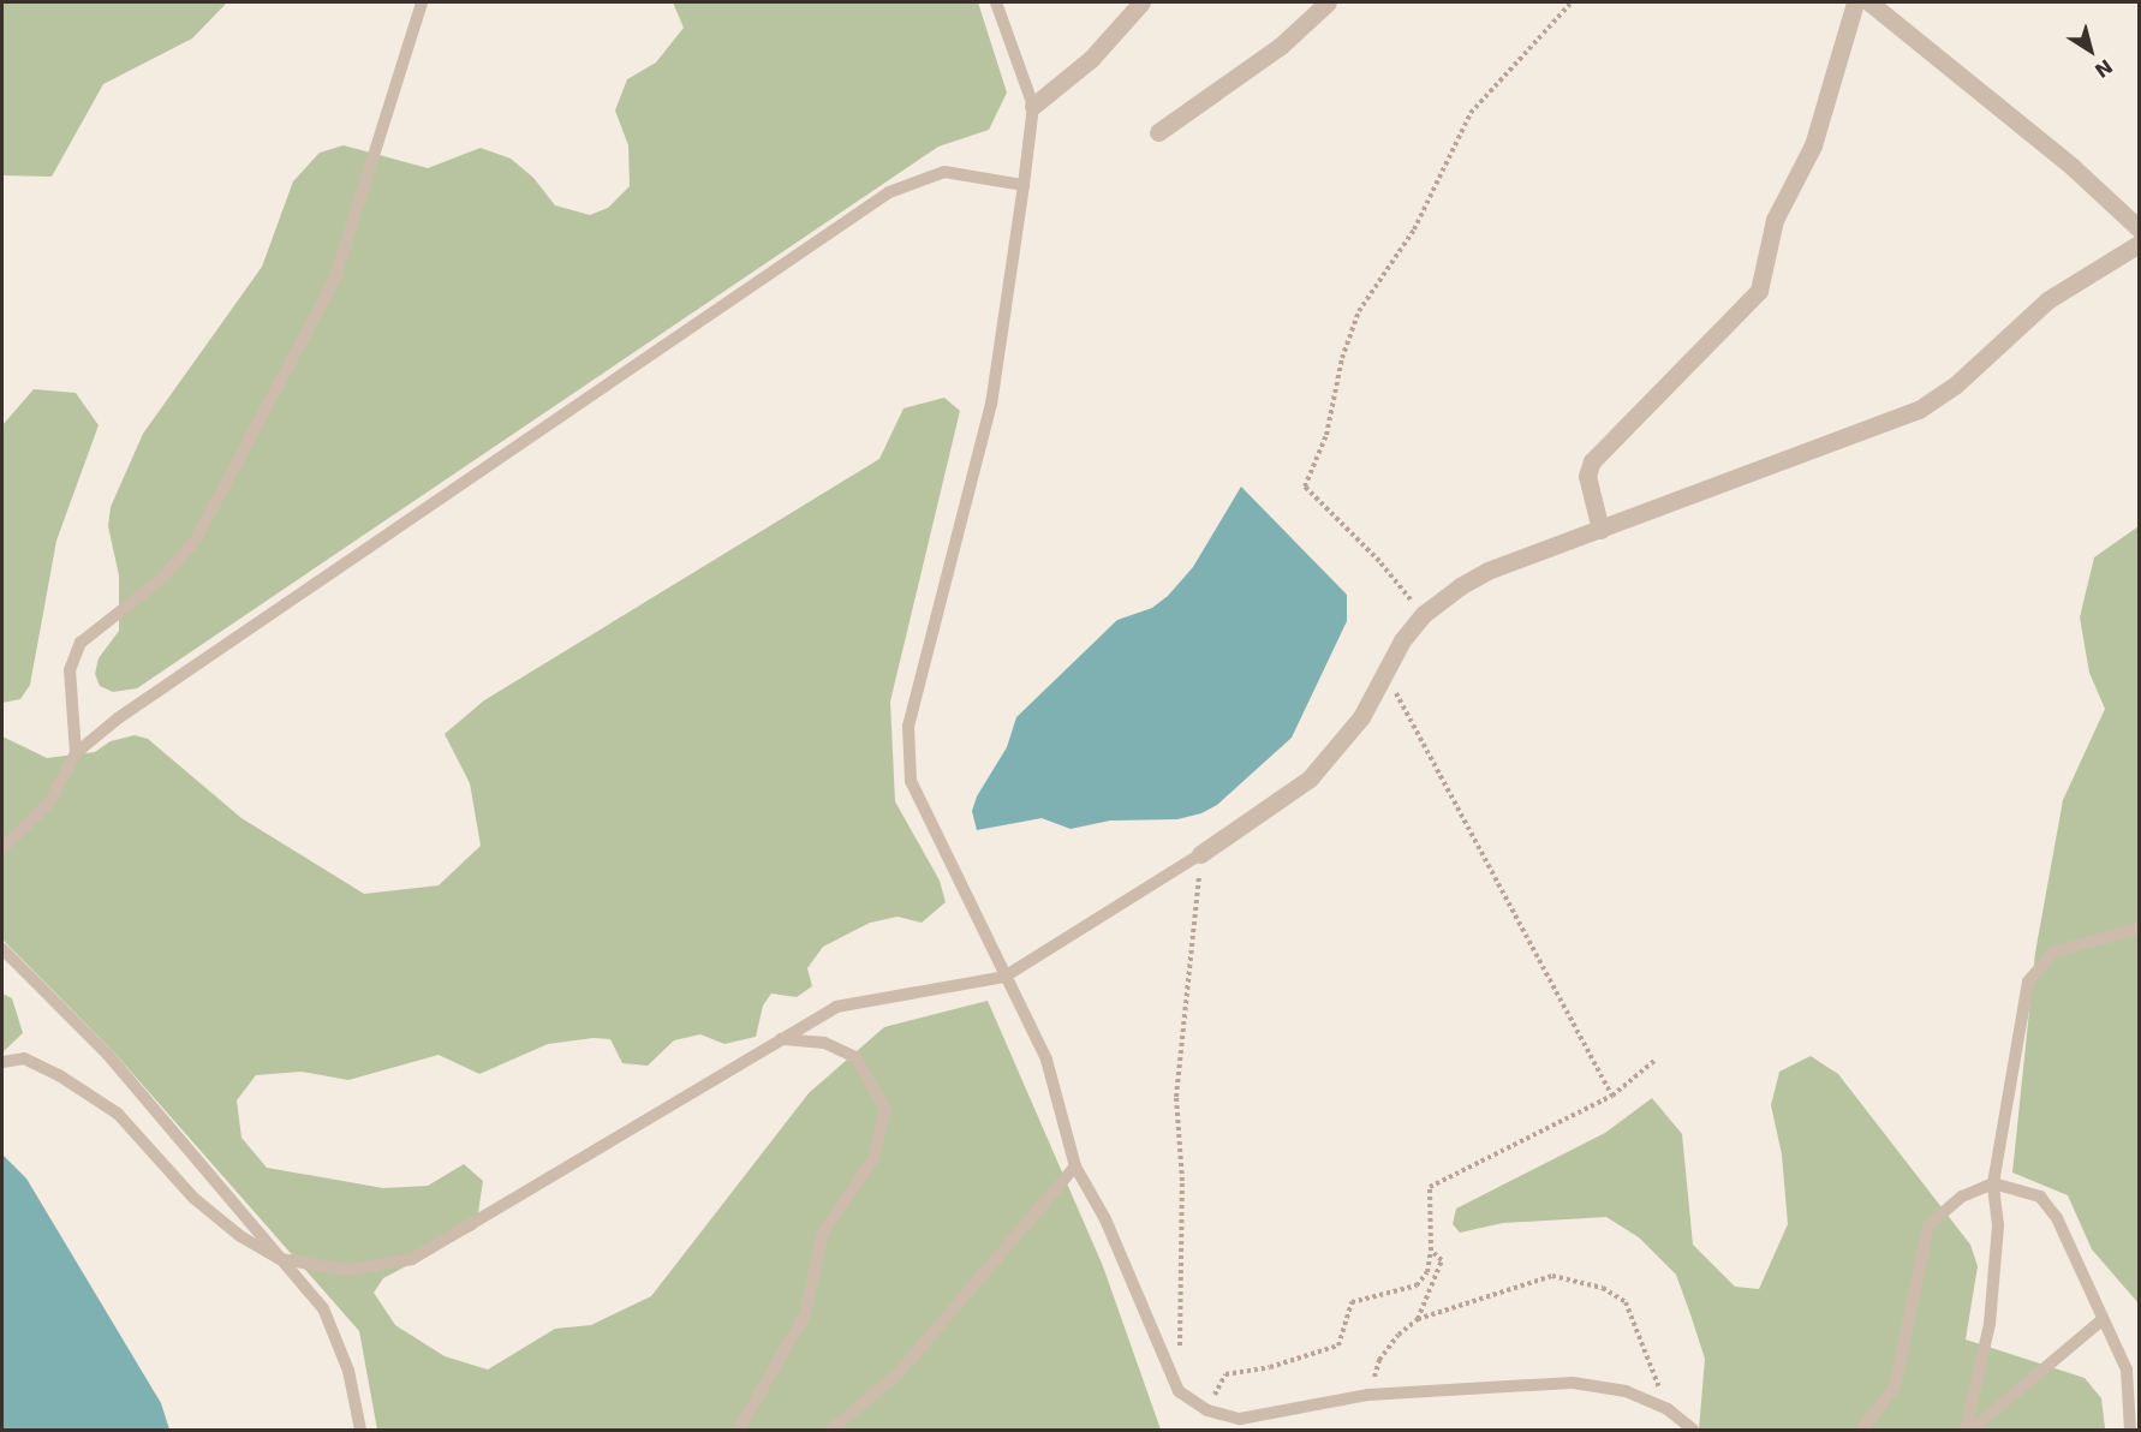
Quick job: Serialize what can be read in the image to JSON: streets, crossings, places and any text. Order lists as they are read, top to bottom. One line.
{"north":"bottom right"}
